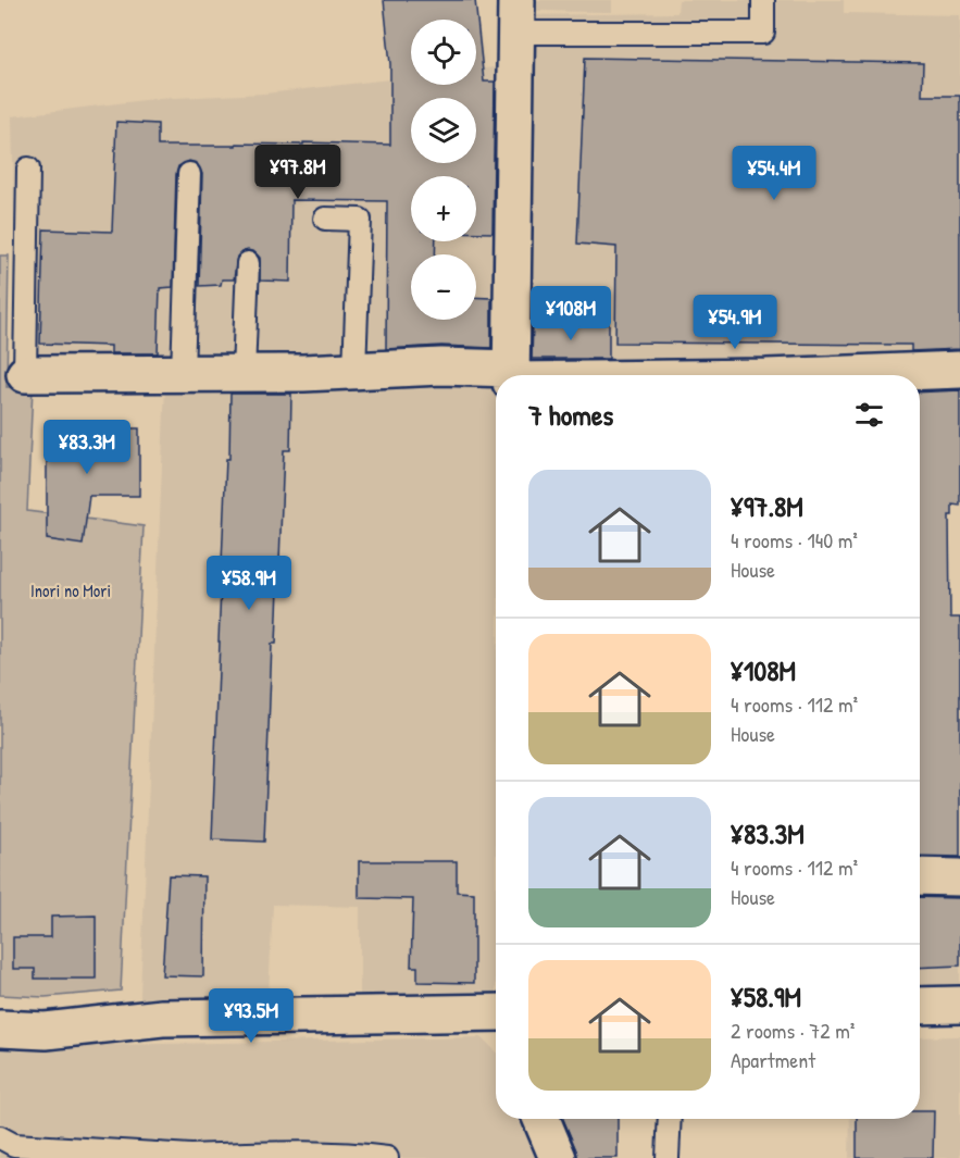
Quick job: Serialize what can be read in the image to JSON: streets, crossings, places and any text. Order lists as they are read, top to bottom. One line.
{"parks":["Inori no Mori"],"page":{"map_buttons":["+","−"],"price":["¥97.8M","¥54.4M","¥108M","¥54.9M","¥83.3M","¥58.9M","¥93.5M"],"heading":"7 homes","list":[{"name":"¥97.8M","note":"4 rooms · 140 m² · House"},{"name":"¥108M","note":"4 rooms · 112 m² · House"},{"name":"¥83.3M","note":"4 rooms · 112 m² · House"},{"name":"¥58.9M","note":"2 rooms · 72 m² · Apartment"}]}}
